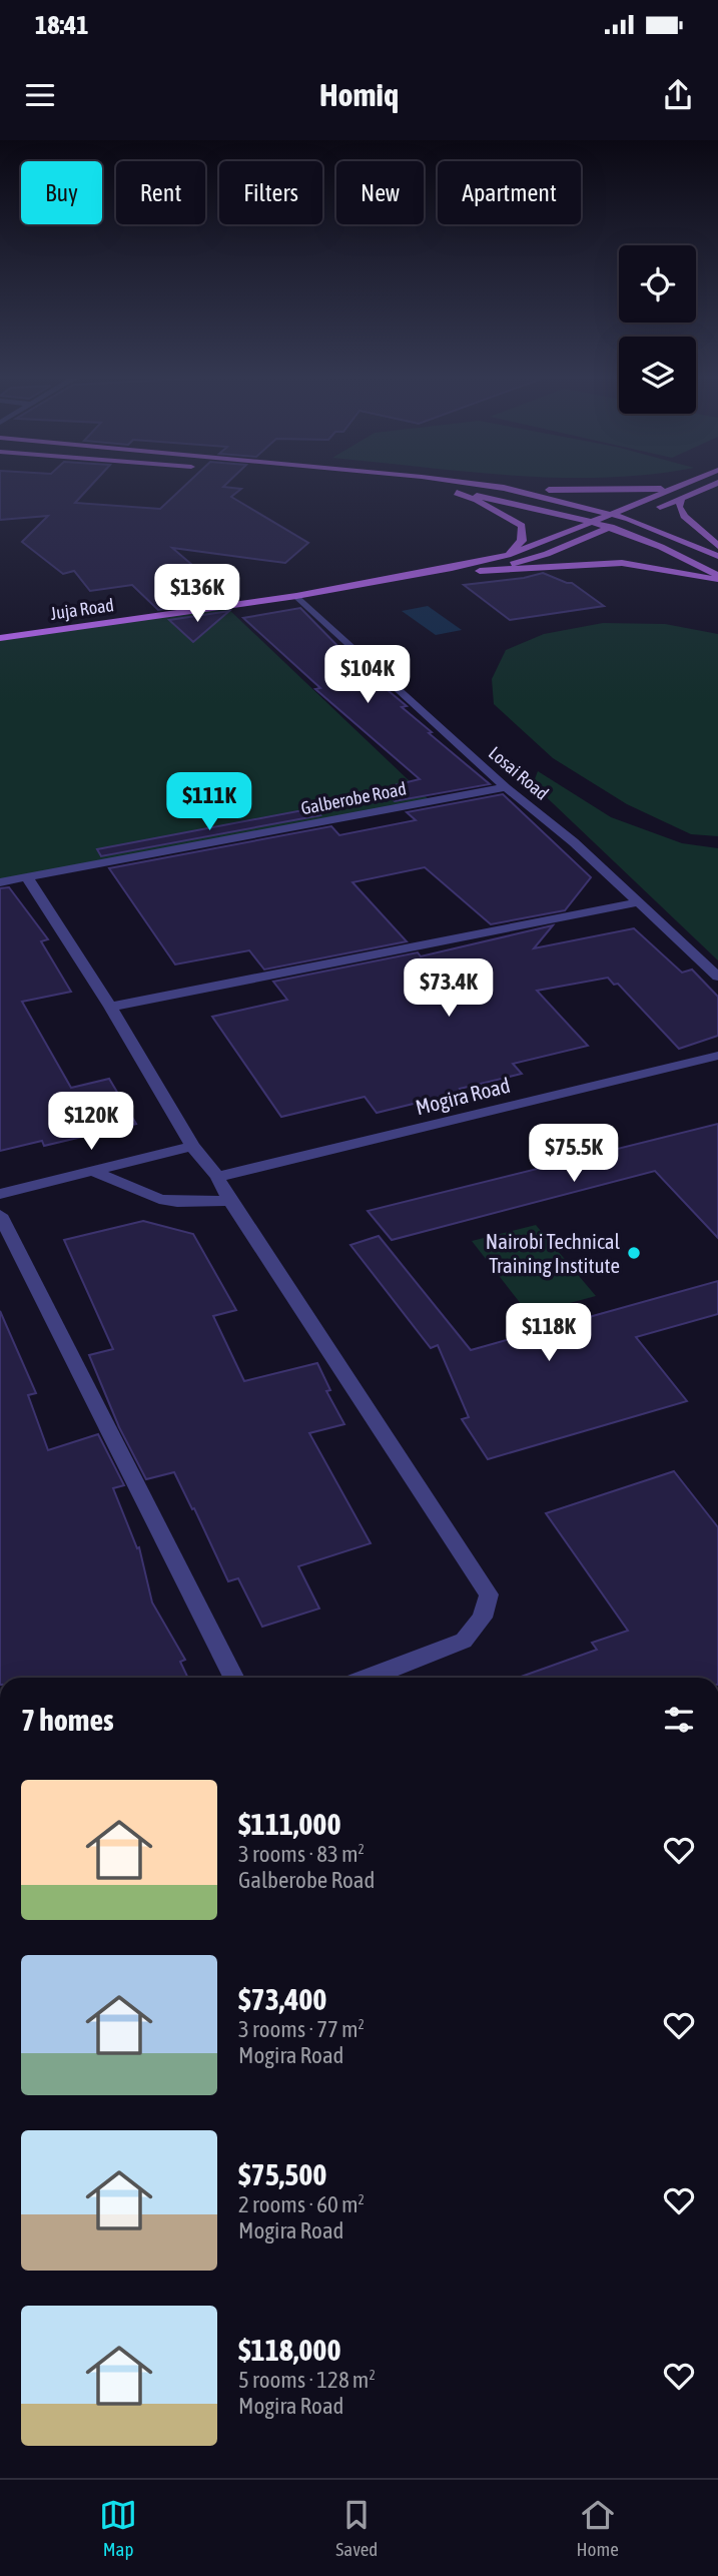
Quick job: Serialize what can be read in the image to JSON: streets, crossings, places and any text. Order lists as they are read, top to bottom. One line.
{"streets":{"main road":["Juja Road"],"street":["Losai Road","Galberobe Road","Mogira Road"]},"crossings":[["Juja Road","Losai Road"],["Losai Road","Galberobe Road"]],"places":["Nairobi Technical Training Institute"],"page":{"status":"18:41","header":"Homiq","chip":["Buy","Rent","Filters","New","Apartment"],"price":["$136K","$104K","$111K","$73.4K","$120K","$75.5K","$118K"],"heading":"7 homes","list":[{"name":"$111,000","note":"3 rooms · 83 m² · Galberobe Road"},{"name":"$73,400","note":"3 rooms · 77 m² · Mogira Road"},{"name":"$75,500","note":"2 rooms · 60 m² · Mogira Road"},{"name":"$118,000","note":"5 rooms · 128 m² · Mogira Road"}],"tabs":["Map","Saved","Home"]}}
